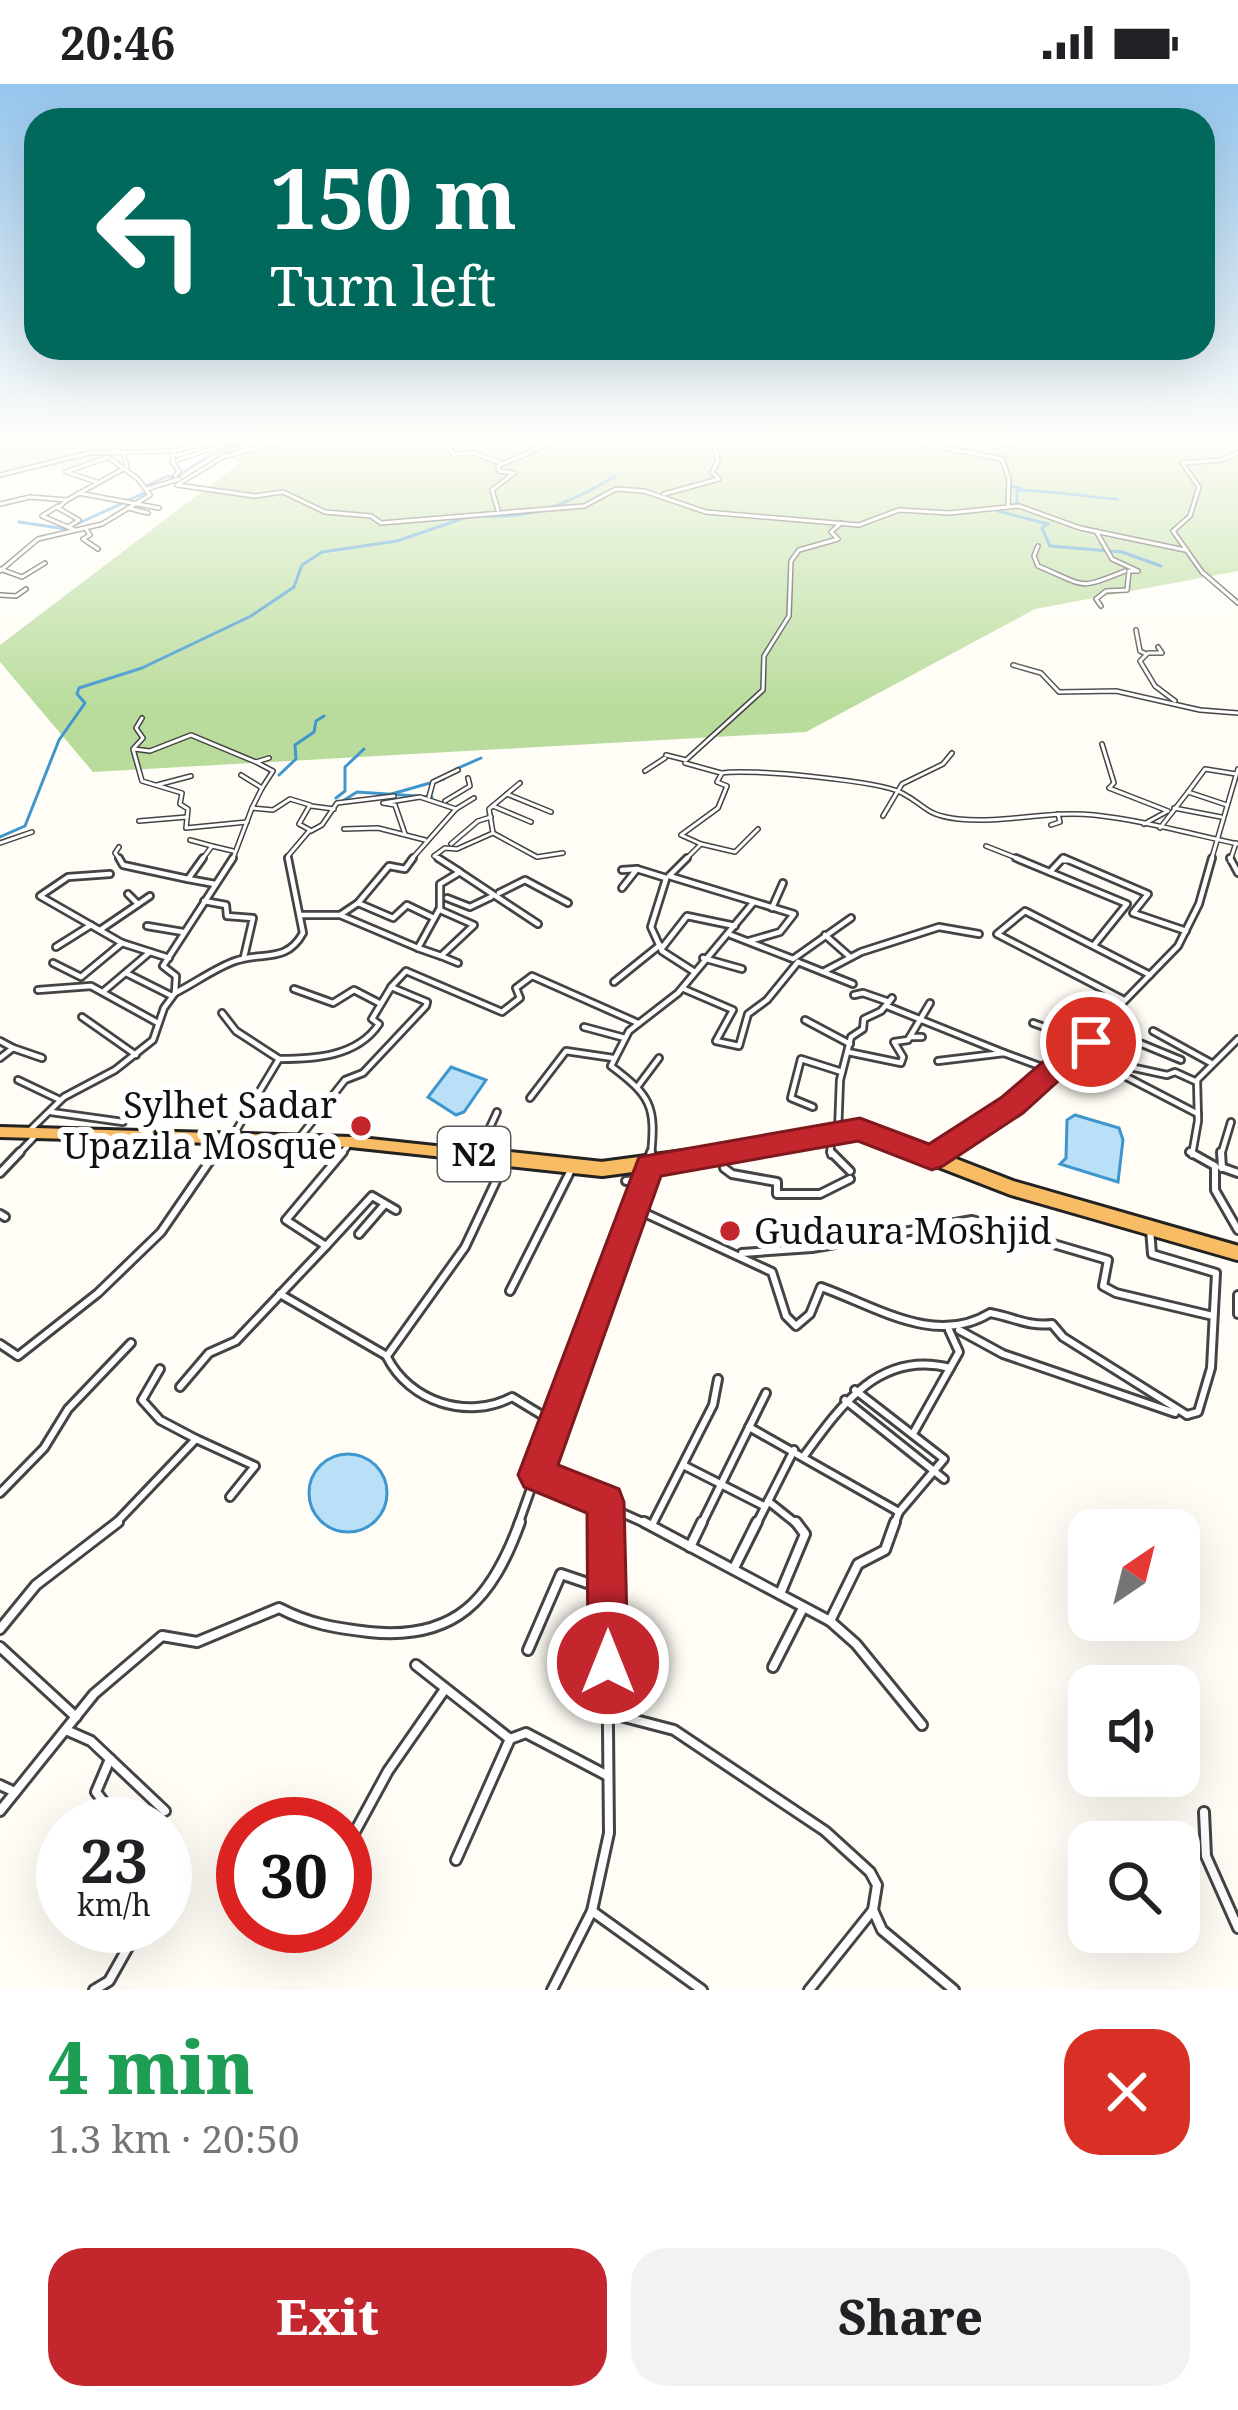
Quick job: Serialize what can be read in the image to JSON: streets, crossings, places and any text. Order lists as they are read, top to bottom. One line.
{"streets":{"highway":["N2"]},"places":["Sylhet Sadar Upazila Mosque","Gudaura Moshjid"],"north":"top right","page":{"status":"20:46","turn":["150 m","Turn left"],"speed":"23 km/h","limit":"30","heading":["4 min","1.3 km · 20:50"],"buttons":["Exit","Share"]}}
